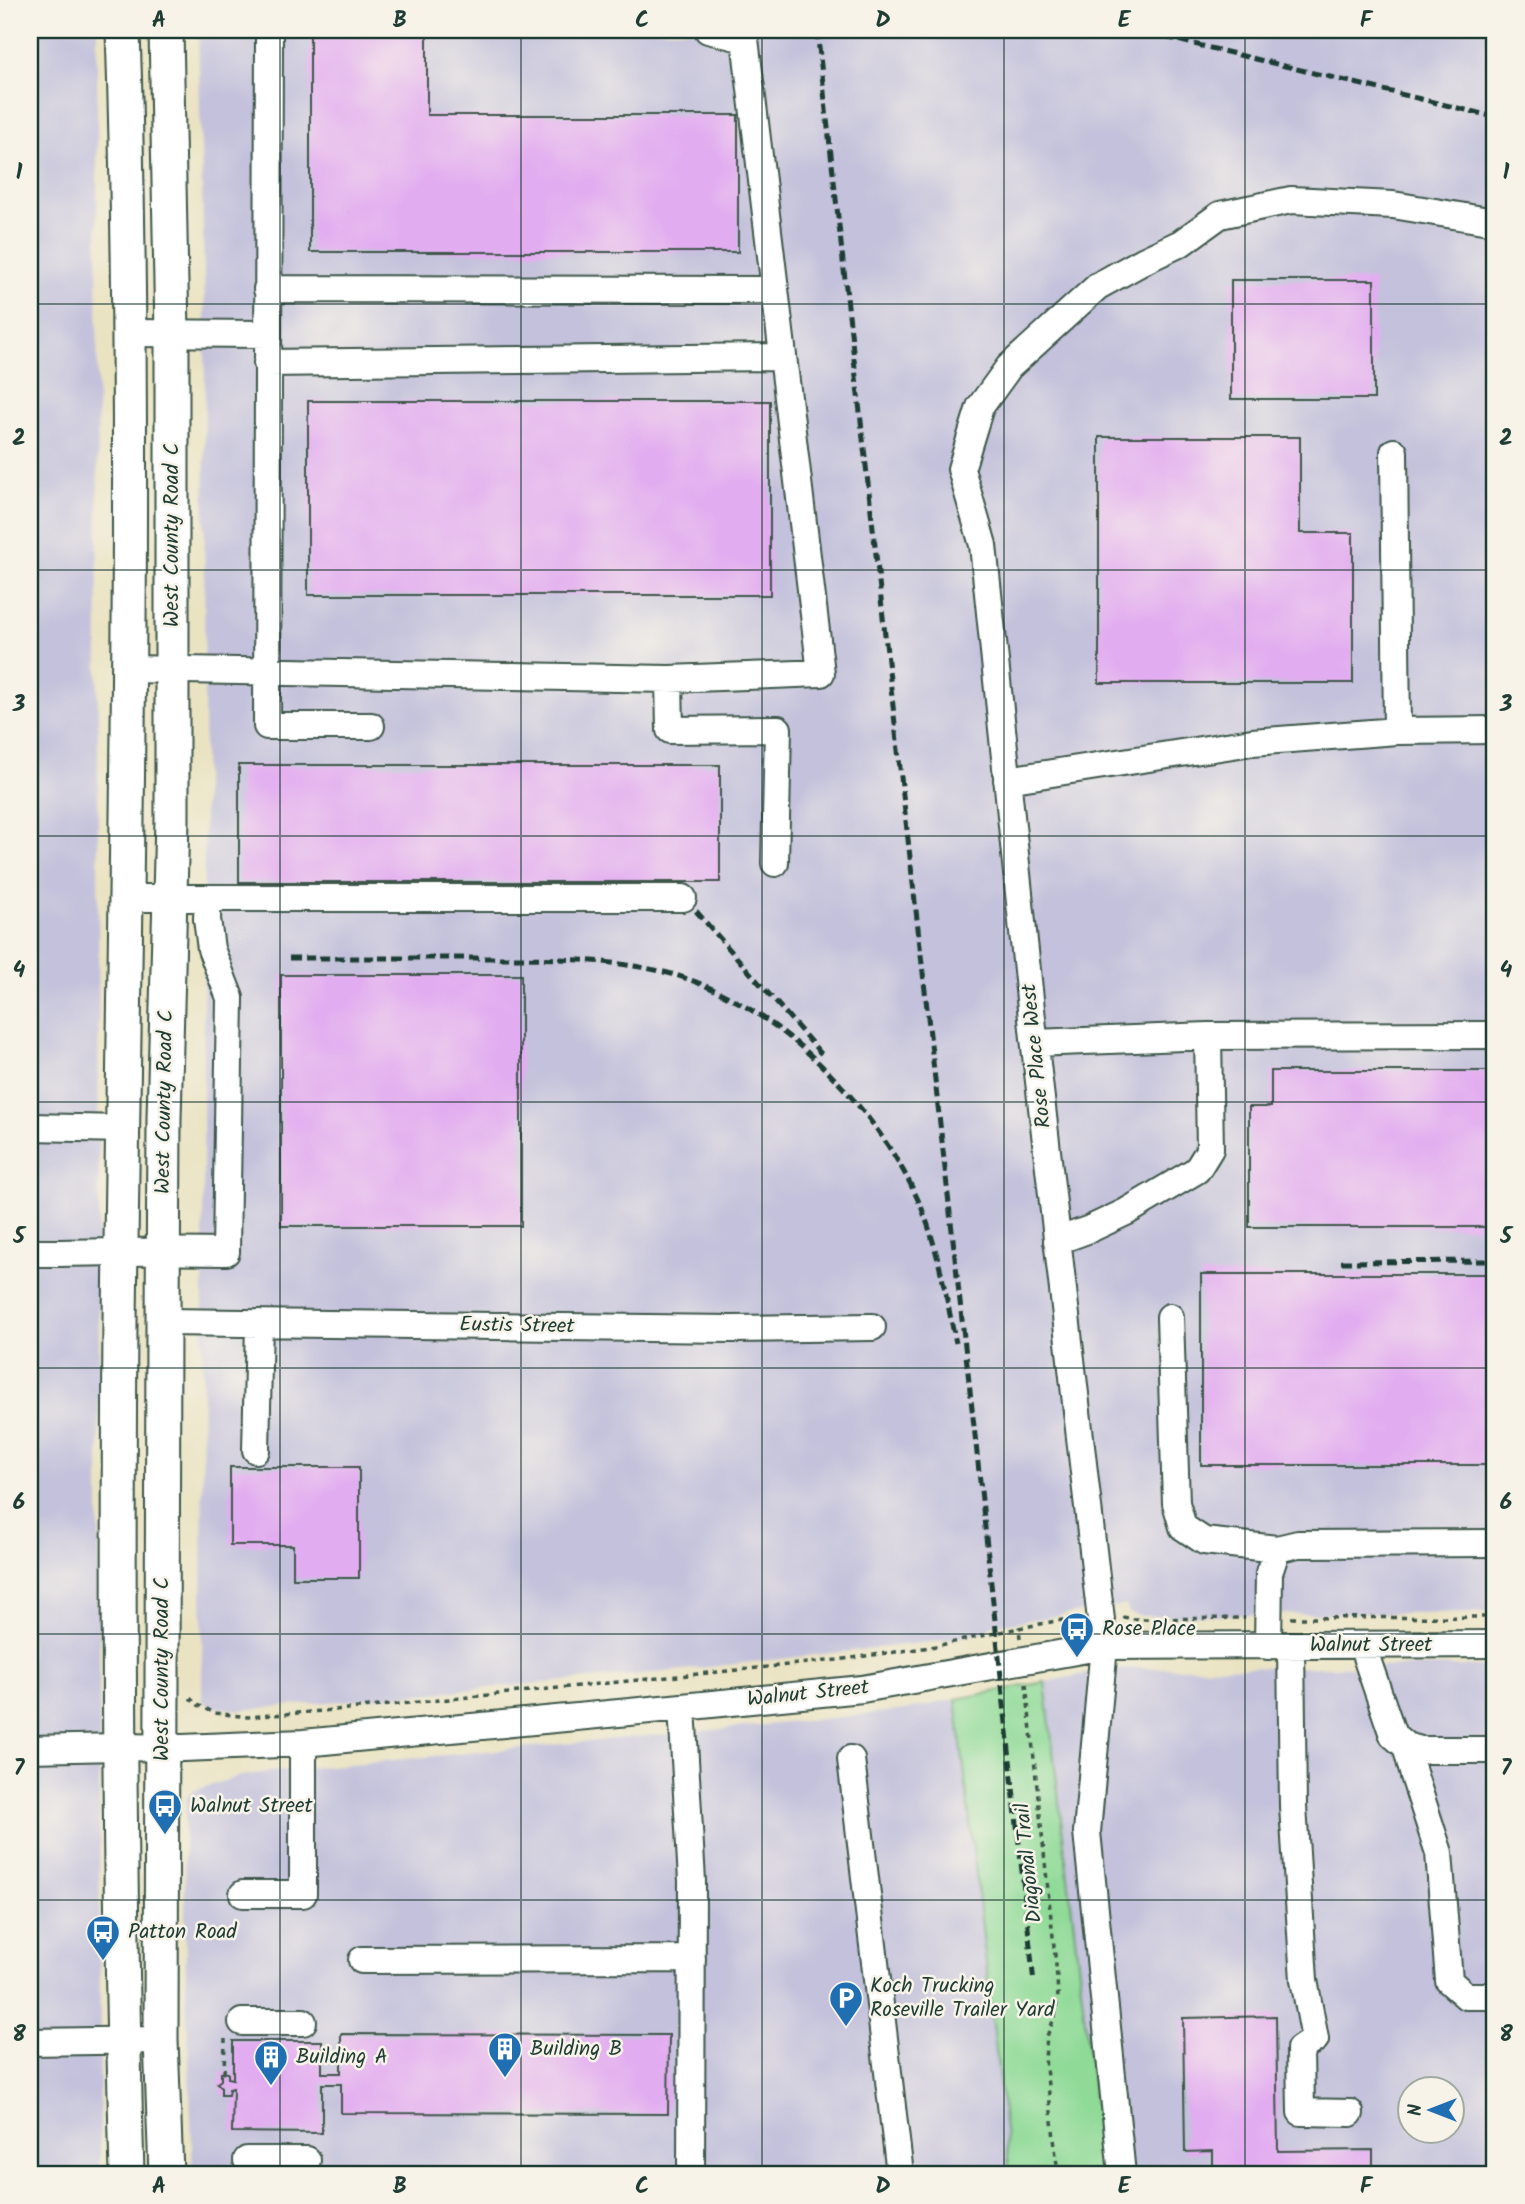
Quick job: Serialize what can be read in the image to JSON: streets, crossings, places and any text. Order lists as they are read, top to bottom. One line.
{"streets":{"main road":["West County Road C"],"street":["Rose Place West","Eustis Street","Walnut Street"],"path":["Diagonal Trail"]},"crossings":[["West County Road C","Eustis Street"],["West County Road C","Walnut Street"],["Rose Place West","Walnut Street"],["Walnut Street","Diagonal Trail"]],"places":{"bus stop":["Rose Place","Walnut Street","Patton Road"],"parking":["Koch Trucking Roseville Trailer Yard"],"building":["Building B","Building A"]},"north":"left","grid":{"columns":["A","B","C","D","E","F"],"rows":["1","2","3","4","5","6","7","8"]}}
